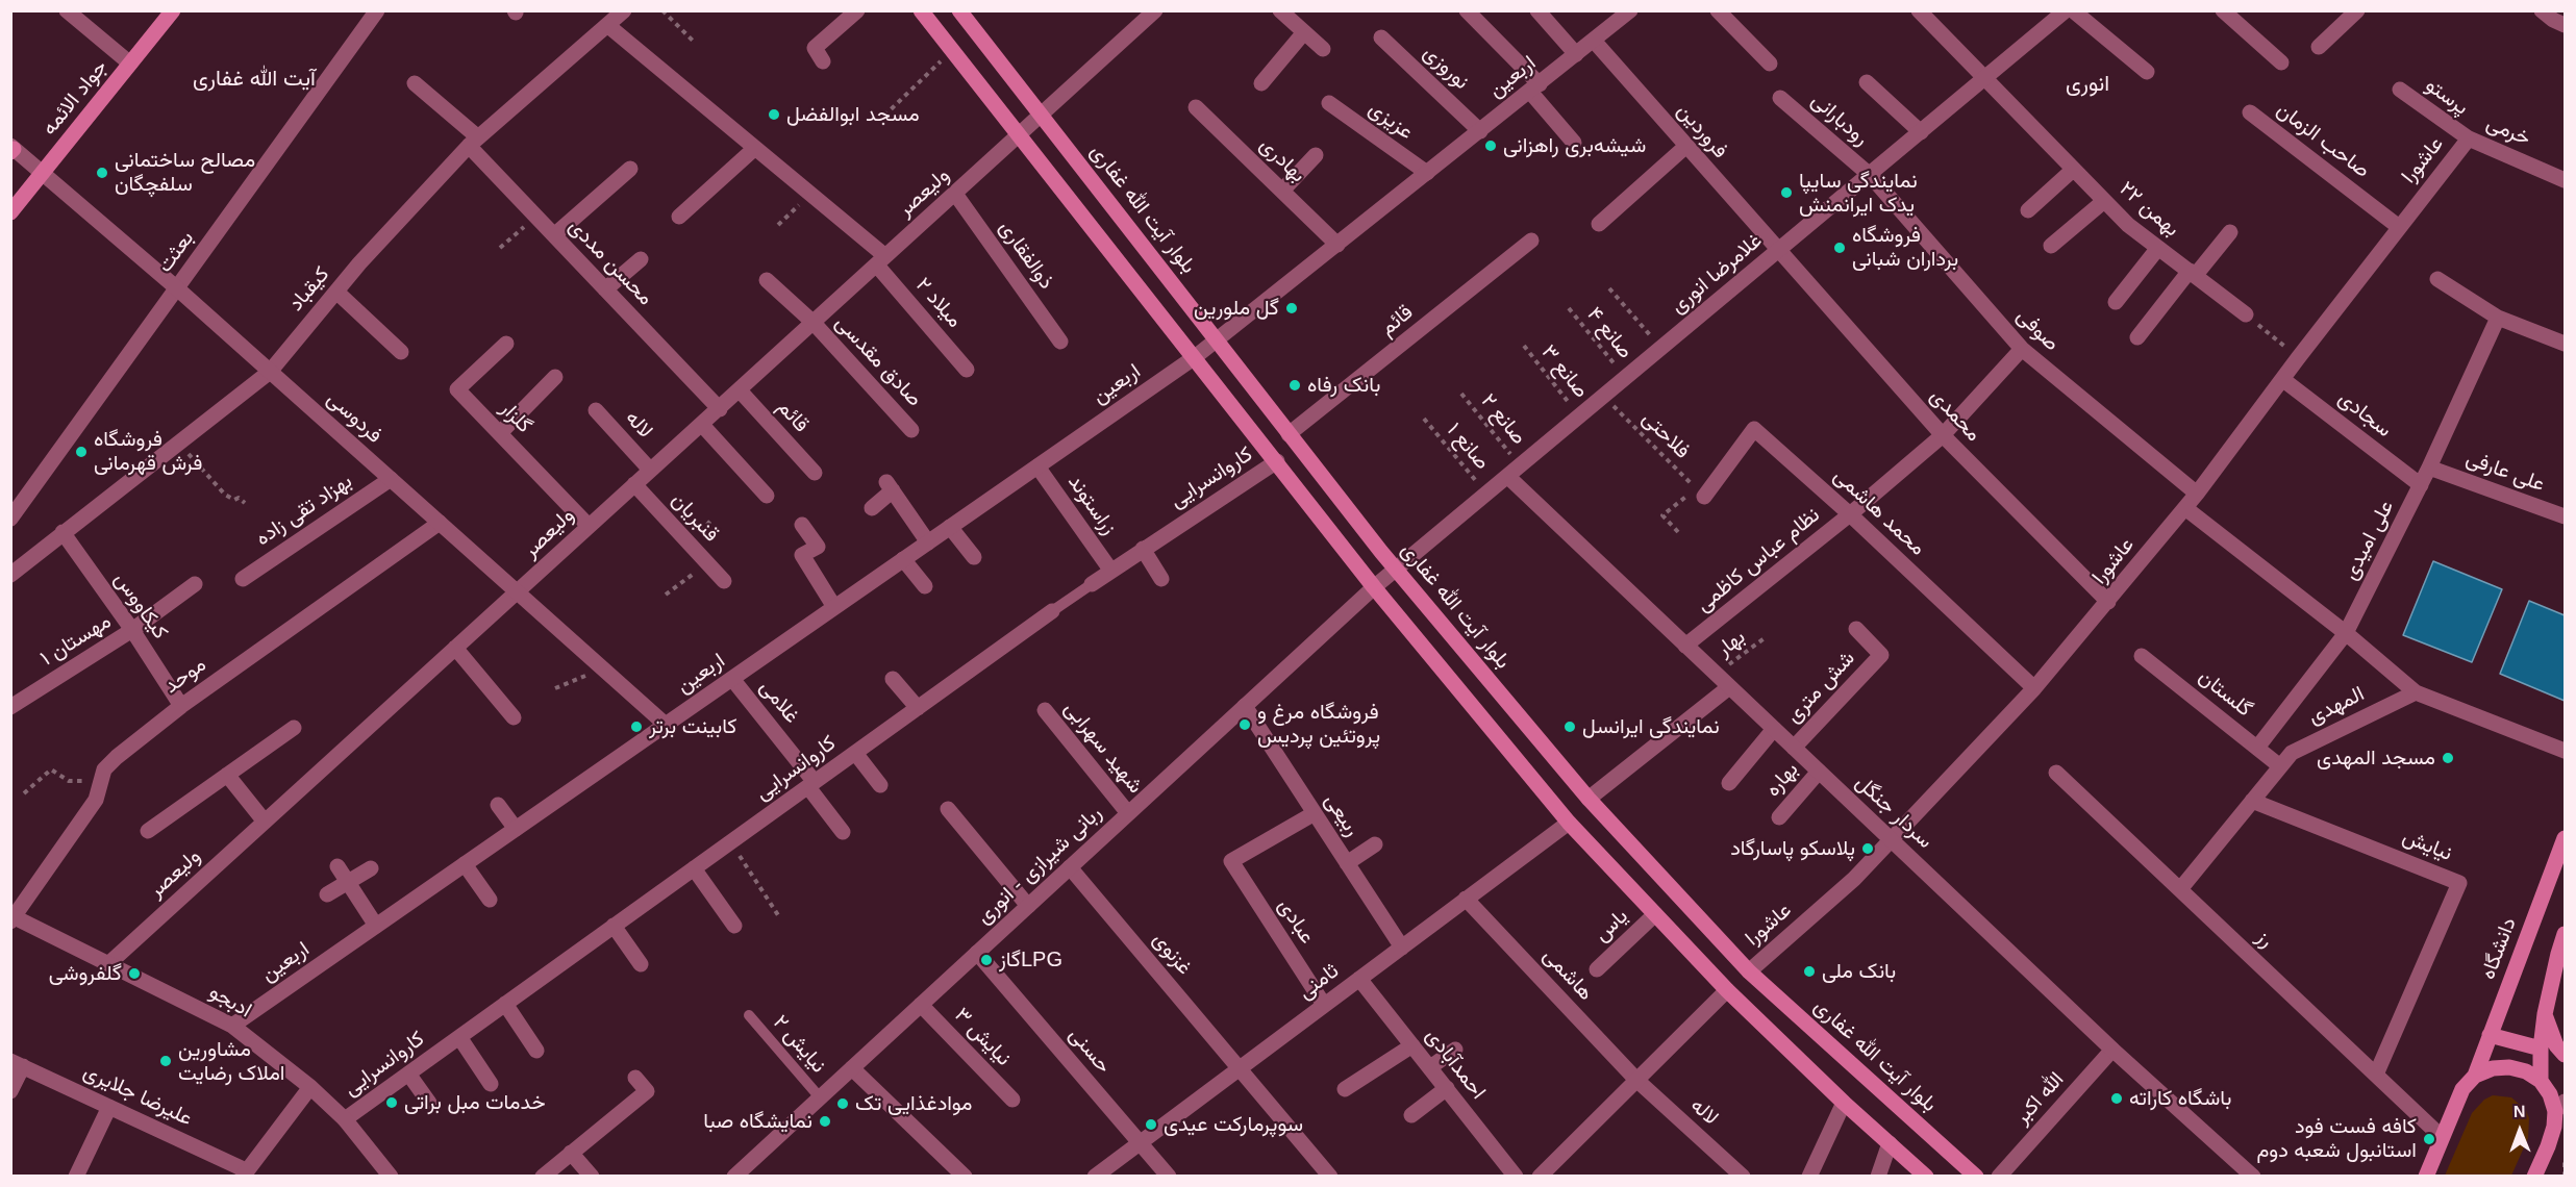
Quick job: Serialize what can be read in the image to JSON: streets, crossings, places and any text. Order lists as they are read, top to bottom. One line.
{"streets":{"main road":["جواد الائمه","بلوار آیت الله غفاری","دانشگاه"],"street":["نوروزی","اربعین","پرستو","رودبارانی","عزیزی","فروردین","خرمی","صاحب الزمان","بهادری","عاشورا","ولیعصر","۲۲ بهمن","بعثت","ذوالفقاری","محسن مددی","غلامرضا انوری","کیقباد","میلاد ۲","قائم","صوفی","صادق مقدسی","سجادی","محمدی","فردوسی","گلزار","لاله","علی عارفی","کاروانسرایی","زراستوند","بهزاد تقی زاده","محمد هاشمی","قنبریان","علی امیدی","نظام عباس کاظمی","کیکاووس","مهستان ۱","موحد","شش متری","گلستان","غلامی","المهدی","شهید سهرابی","بهاره","سردار جنگل","ربیعی","نیایش","ربانی شیرازی - انوری","عبادی","یاس","رز","غزنوی","هاشمی","ثامنی","ادبجو","نیایش ۳","حسنی","احمدآبادی","علیرضا جلایری","الله اکبر"],"lane":["نیایش ۲"],"path":["صانع ۴","صانع ۳","صانع ۲","فلاحتی","صانع ۱","بهار"]},"crossings":[["نوروزی","اربعین"],["اربعین","عزیزی"],["اربعین","فروردین"],["اربعین","بهادری"],["اربعین","بلوار آیت الله غفاری"],["اربعین","فردوسی"],["اربعین","زراستوند"],["اربعین","غلامی"],["اربعین","ادبجو"],["پرستو","خرمی"],["پرستو","عاشورا"],["جواد الائمه","فردوسی"],["رودبارانی","غلامرضا انوری"],["رودبارانی","صوفی"],["فروردین","غلامرضا انوری"],["فروردین","محمدی"],["خرمی","عاشورا"],["صاحب الزمان","عاشورا"],["عاشورا","بلوار آیت الله غفاری"],["عاشورا","صوفی"],["عاشورا","سجادی"],["عاشورا","محمدی"],["عاشورا","محمد هاشمی"],["عاشورا","سردار جنگل"],["ولیعصر","بلوار آیت الله غفاری"],["ولیعصر","ذوالفقاری"],["ولیعصر","محسن مددی"],["ولیعصر","میلاد ۲"],["ولیعصر","قائم"],["ولیعصر","صادق مقدسی"],["ولیعصر","فردوسی"],["ولیعصر","گلزار"],["ولیعصر","لاله"],["ولیعصر","قنبریان"],["ولیعصر","ادبجو"],["بلوار آیت الله غفاری","غلامرضا انوری"],["بلوار آیت الله غفاری","قائم"],["۲۲ بهمن","غلامرضا انوری"],["بعثت","فردوسی"],["محسن مددی","کیقباد"],["غلامرضا انوری","صوفی"],["غلامرضا انوری","صانع ۴"],["غلامرضا انوری","صانع ۳"],["غلامرضا انوری","محمدی"],["غلامرضا انوری","صانع ۲"],["غلامرضا انوری","فلاحتی"],["غلامرضا انوری","صانع ۱"],["غلامرضا انوری","سردار جنگل"],["غلامرضا انوری","ربانی شیرازی - انوری"],["کیقباد","فردوسی"],["کیقباد","کیکاووس"],["صوفی","نظام عباس کاظمی"],["سجادی","علی امیدی"],["محمدی","نظام عباس کاظمی"],["فردوسی","بهزاد تقی زاده"],["فردوسی","موحد"],["صانع ۲","سردار جنگل"],["لاله","هاشمی"],["فلاحتی","محمد هاشمی"],["علی عارفی","علی امیدی"],["کاروانسرایی","زراستوند"],["کاروانسرایی","غلامی"],["کاروانسرایی","ادبجو"],["محمد هاشمی","نظام عباس کاظمی"],["علی امیدی","گلستان"],["نظام عباس کاظمی","سردار جنگل"],["کیکاووس","مهستان ۱"],["کیکاووس","موحد"],["بهار","سردار جنگل"],["موحد","ادبجو"],["شش متری","سردار جنگل"],["گلستان","المهدی"],["المهدی","نیایش"],["المهدی","رز"],["شهید سهرابی","ربانی شیرازی - انوری"],["بهاره","سردار جنگل"],["سردار جنگل","الله اکبر"],["ربیعی","ربانی شیرازی - انوری"],["ربیعی","عبادی"],["ربیعی","ثامنی"],["نیایش","رز"],["ربانی شیرازی - انوری","غزنوی"],["ربانی شیرازی - انوری","نیایش ۳"],["ربانی شیرازی - انوری","نیایش ۲"],["ربانی شیرازی - انوری","حسنی"],["عبادی","ثامنی"],["رز","دانشگاه"],["غزنوی","ثامنی"],["هاشمی","ثامنی"],["ثامنی","حسنی"],["ثامنی","احمدآبادی"]],"districts":["آیت الله غفاری","انوری"],"places":["مسجد ابوالفضل","شیشه‌بری راهزانی","مصالح ساختمانی سلفچگان","نمایندگی سایپا یدک ایرانمنش","فروشگاه برداران شبانی","گل ملورین","بانک رفاه","فروشگاه فرش قهرمانی","فروشگاه مرغ و پروتئین پردیس","کابینت برتر","نمایندگی ایرانسل","مسجد المهدی","پلاسکو پاسارگاد","گازLPG","بانک ملی","گلفروشی","مشاورین املاک رضایت","باشگاه کاراته","خدمات مبل براتی","موادغذایی تک","نمایشگاه صبا","سوپرمارکت عیدی","کافه فست فود استانبول شعبه دوم"],"north":"top"}
